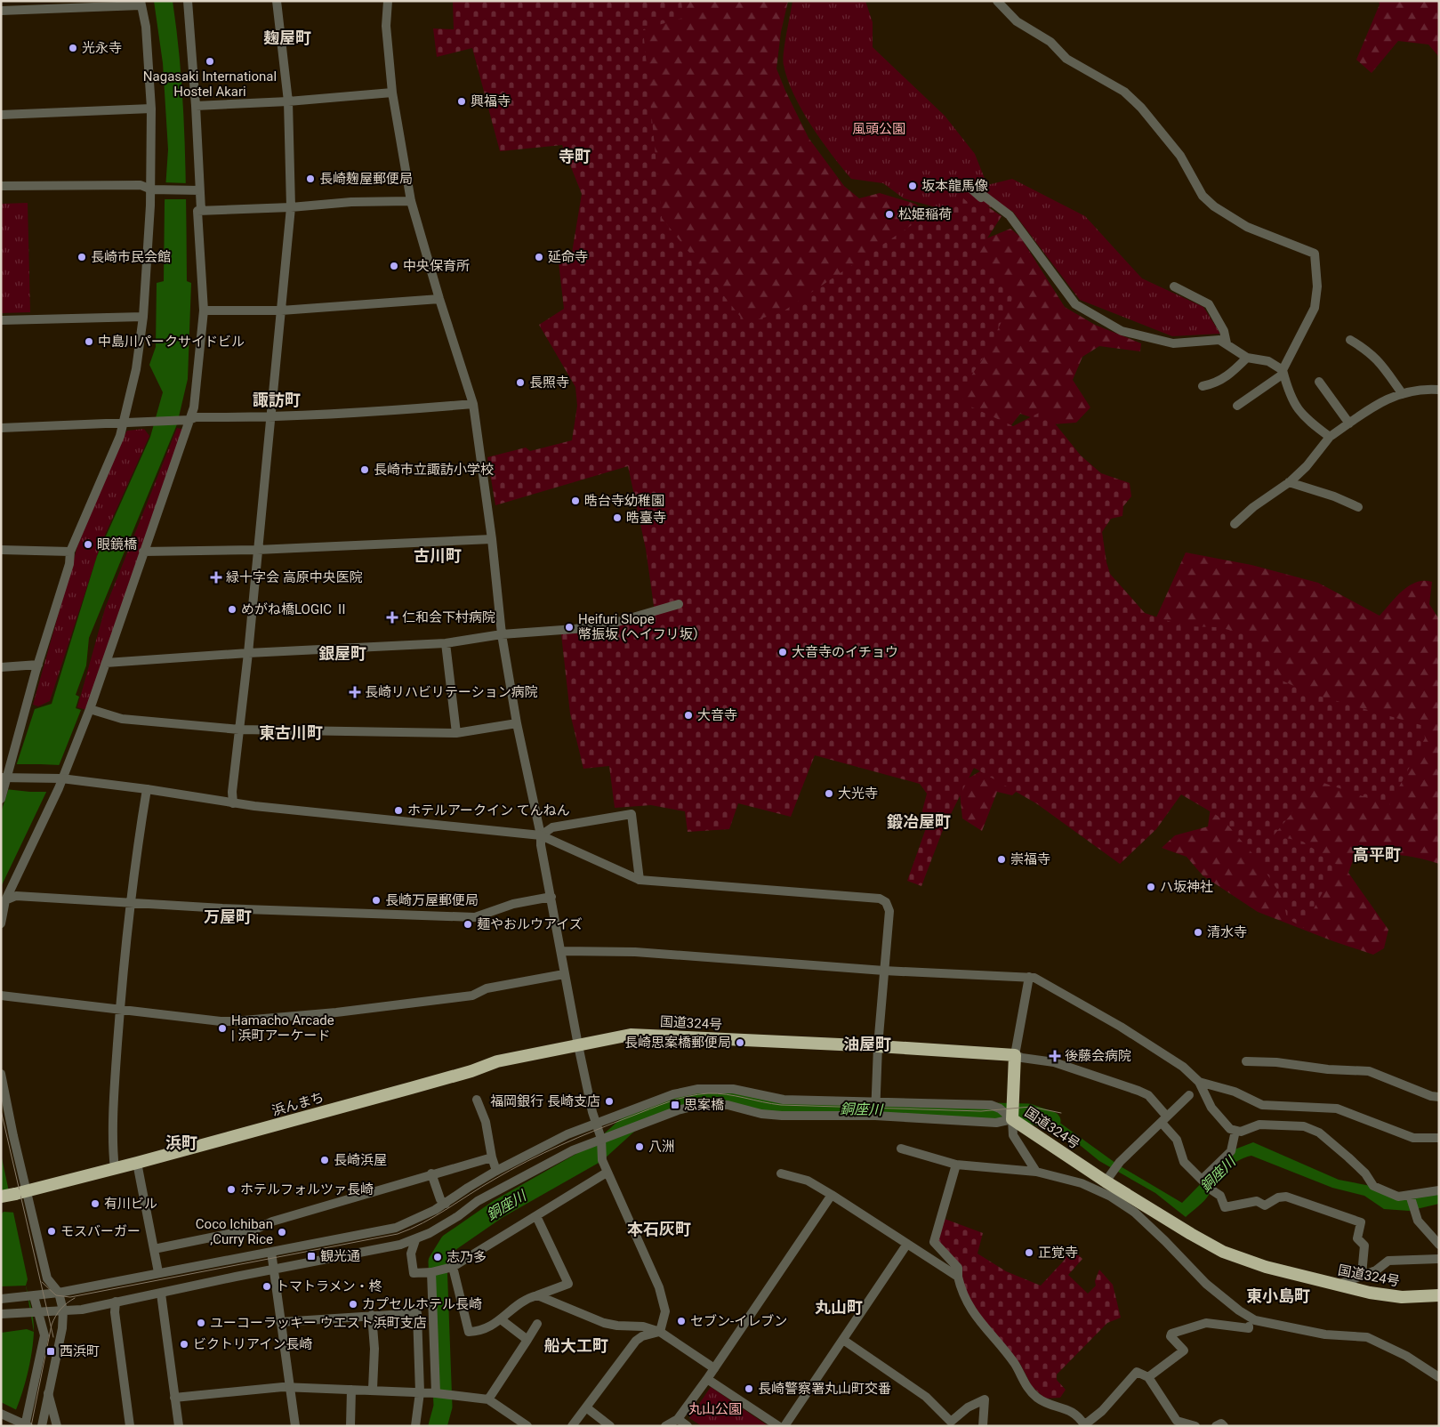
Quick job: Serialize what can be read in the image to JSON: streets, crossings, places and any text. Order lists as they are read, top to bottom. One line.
{"streets":{"highway":["国道324号","浜んまち"]},"crossings":[["国道324号","浜んまち"]],"districts":["麹屋町","寺町","諏訪町","古川町","銀屋町","東古川町","鍛冶屋町","高平町","万屋町","油屋町","浜町","本石灰町","東小島町","丸山町","船大工町"],"water":["銅座川"],"parks":["風頭公園","丸山公園"],"places":{"other":["光永寺","Nagasaki International Hostel Akari","興福寺","長崎麹屋郵便局","坂本龍馬像","松姫稲荷","長崎市民会館","延命寺","中央保育所","中島川パークサイドビル","長照寺","長崎市立諏訪小学校","晧台寺幼稚園","晧臺寺","眼鏡橋","めがね橋LOGIC Ⅱ","Heifuri Slope 幣振坂 (ヘイフリ坂）","大音寺のイチョウ","大音寺","大光寺","ホテルアークイン てんねん","崇福寺","ハ坂神社","長崎万屋郵便局","麺やおルウアイズ","清水寺","Hamacho Arcade | 浜町アーケード","長崎思案橋郵便局","福岡銀行 長崎支店","八洲","長崎浜屋","ホテルフォルツァ長崎","有川ビル","モスバーガー","Coco Ichiban ,Curry Rice","正覚寺","志乃多","トマトラメン・柊","カプセルホテル長崎","セブン-イレブン","ユーコーラッキー ウエスト浜町支店","ビクトリアイン長崎","長崎警察署丸山町交番"],"health":["緑十字会 高原中央医院","仁和会下村病院","長崎リハビリテーション病院","後藤会病院"],"transit":["思案橋","観光通","西浜町"]}}
